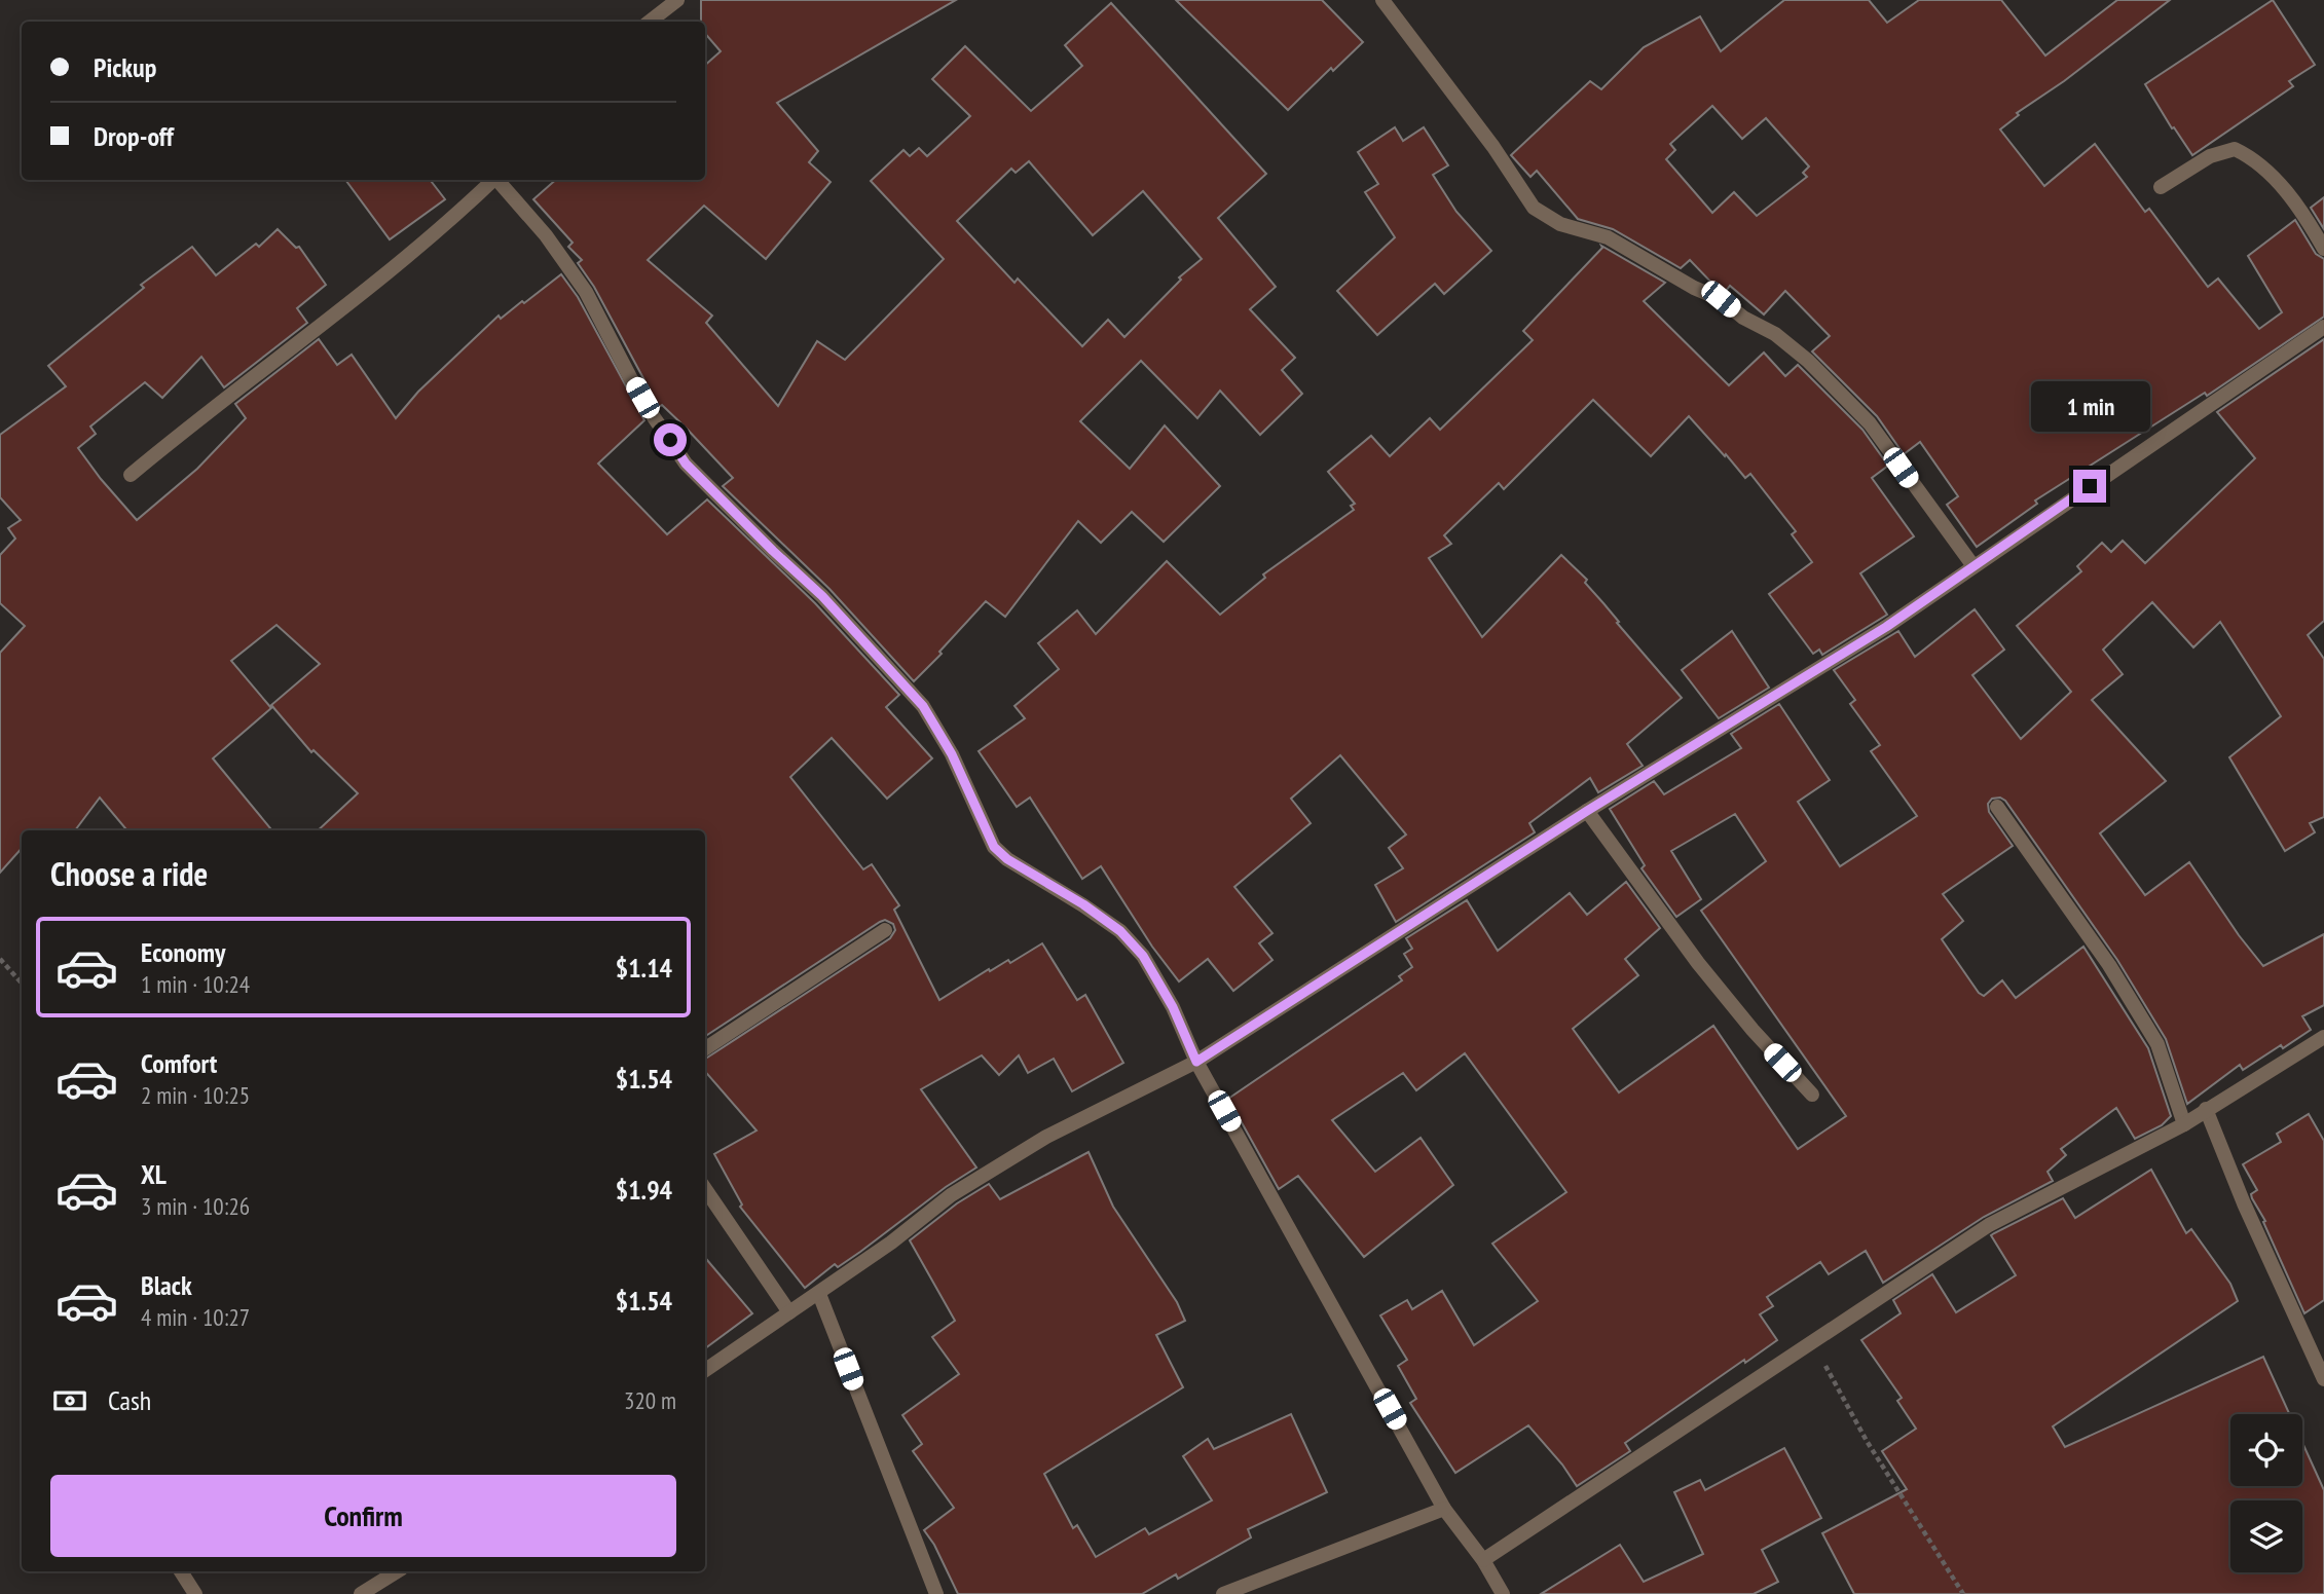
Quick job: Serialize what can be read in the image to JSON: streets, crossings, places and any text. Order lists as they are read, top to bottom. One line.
{"page":{"banner":["Pickup","Drop-off"],"bubble":"1 min","heading":"Choose a ride","list":[{"name":"Economy","note":"1 min · 10:24","value":"$1.14"},{"name":"Comfort","note":"2 min · 10:25","value":"$1.54"},{"name":"XL","note":"3 min · 10:26","value":"$1.94"},{"name":"Black","note":"4 min · 10:27","value":"$1.54"}],"pay":["Cash","320 m"],"buttons":"Confirm"}}
